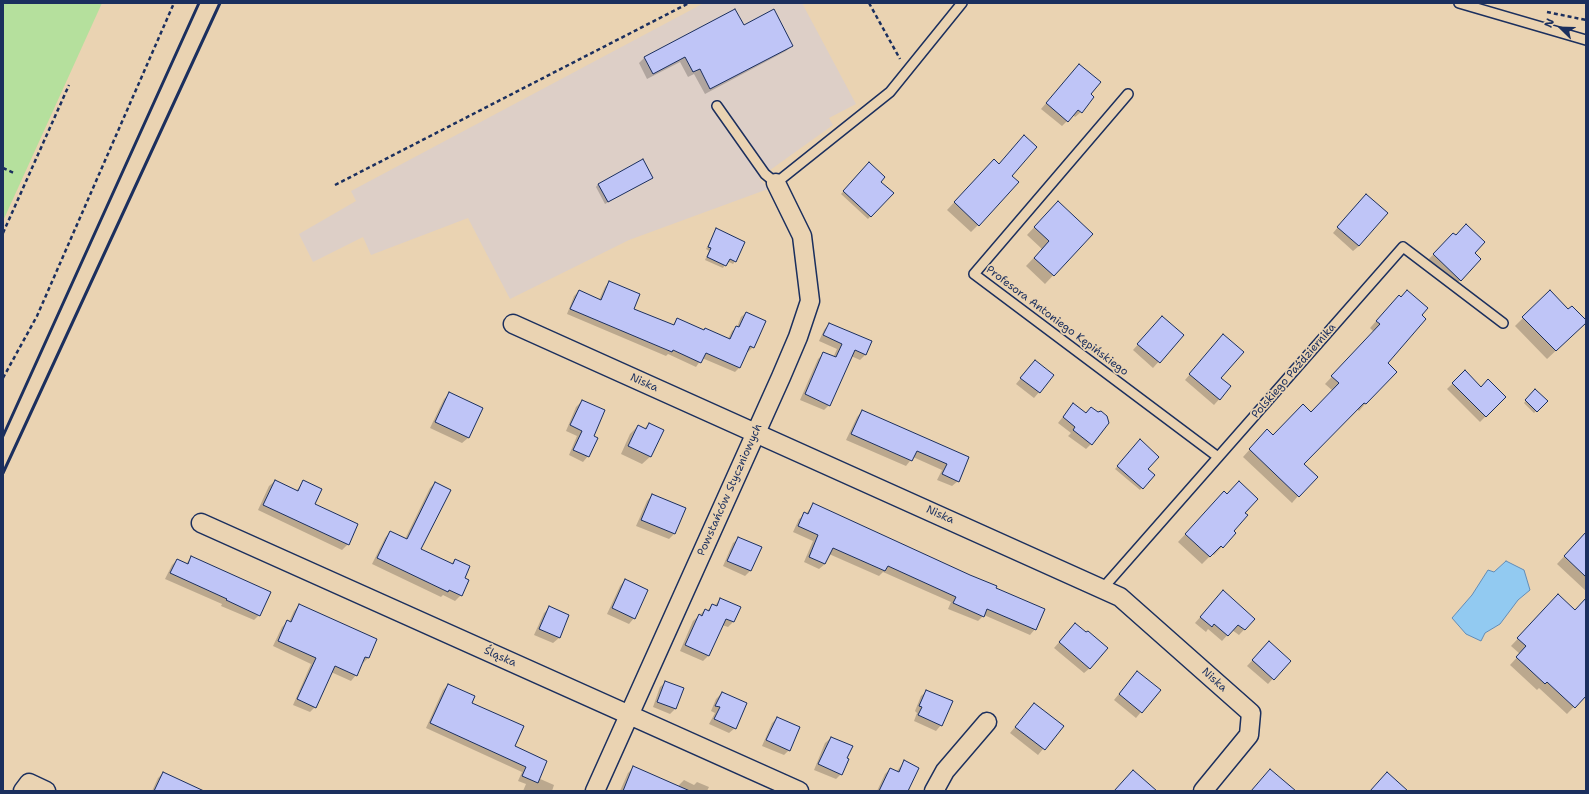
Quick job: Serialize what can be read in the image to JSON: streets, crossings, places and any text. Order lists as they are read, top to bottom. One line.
{"streets":{"street":["Niska","Powstańców Styczniowych","Śląska"],"lane":["Profesora Antoniego Kępińskiego","Polskiego Października"]},"crossings":[["Profesora Antoniego Kępińskiego","Polskiego Października"],["Polskiego Października","Niska"],["Niska","Powstańców Styczniowych"],["Powstańców Styczniowych","Śląska"]],"north":"top left"}
